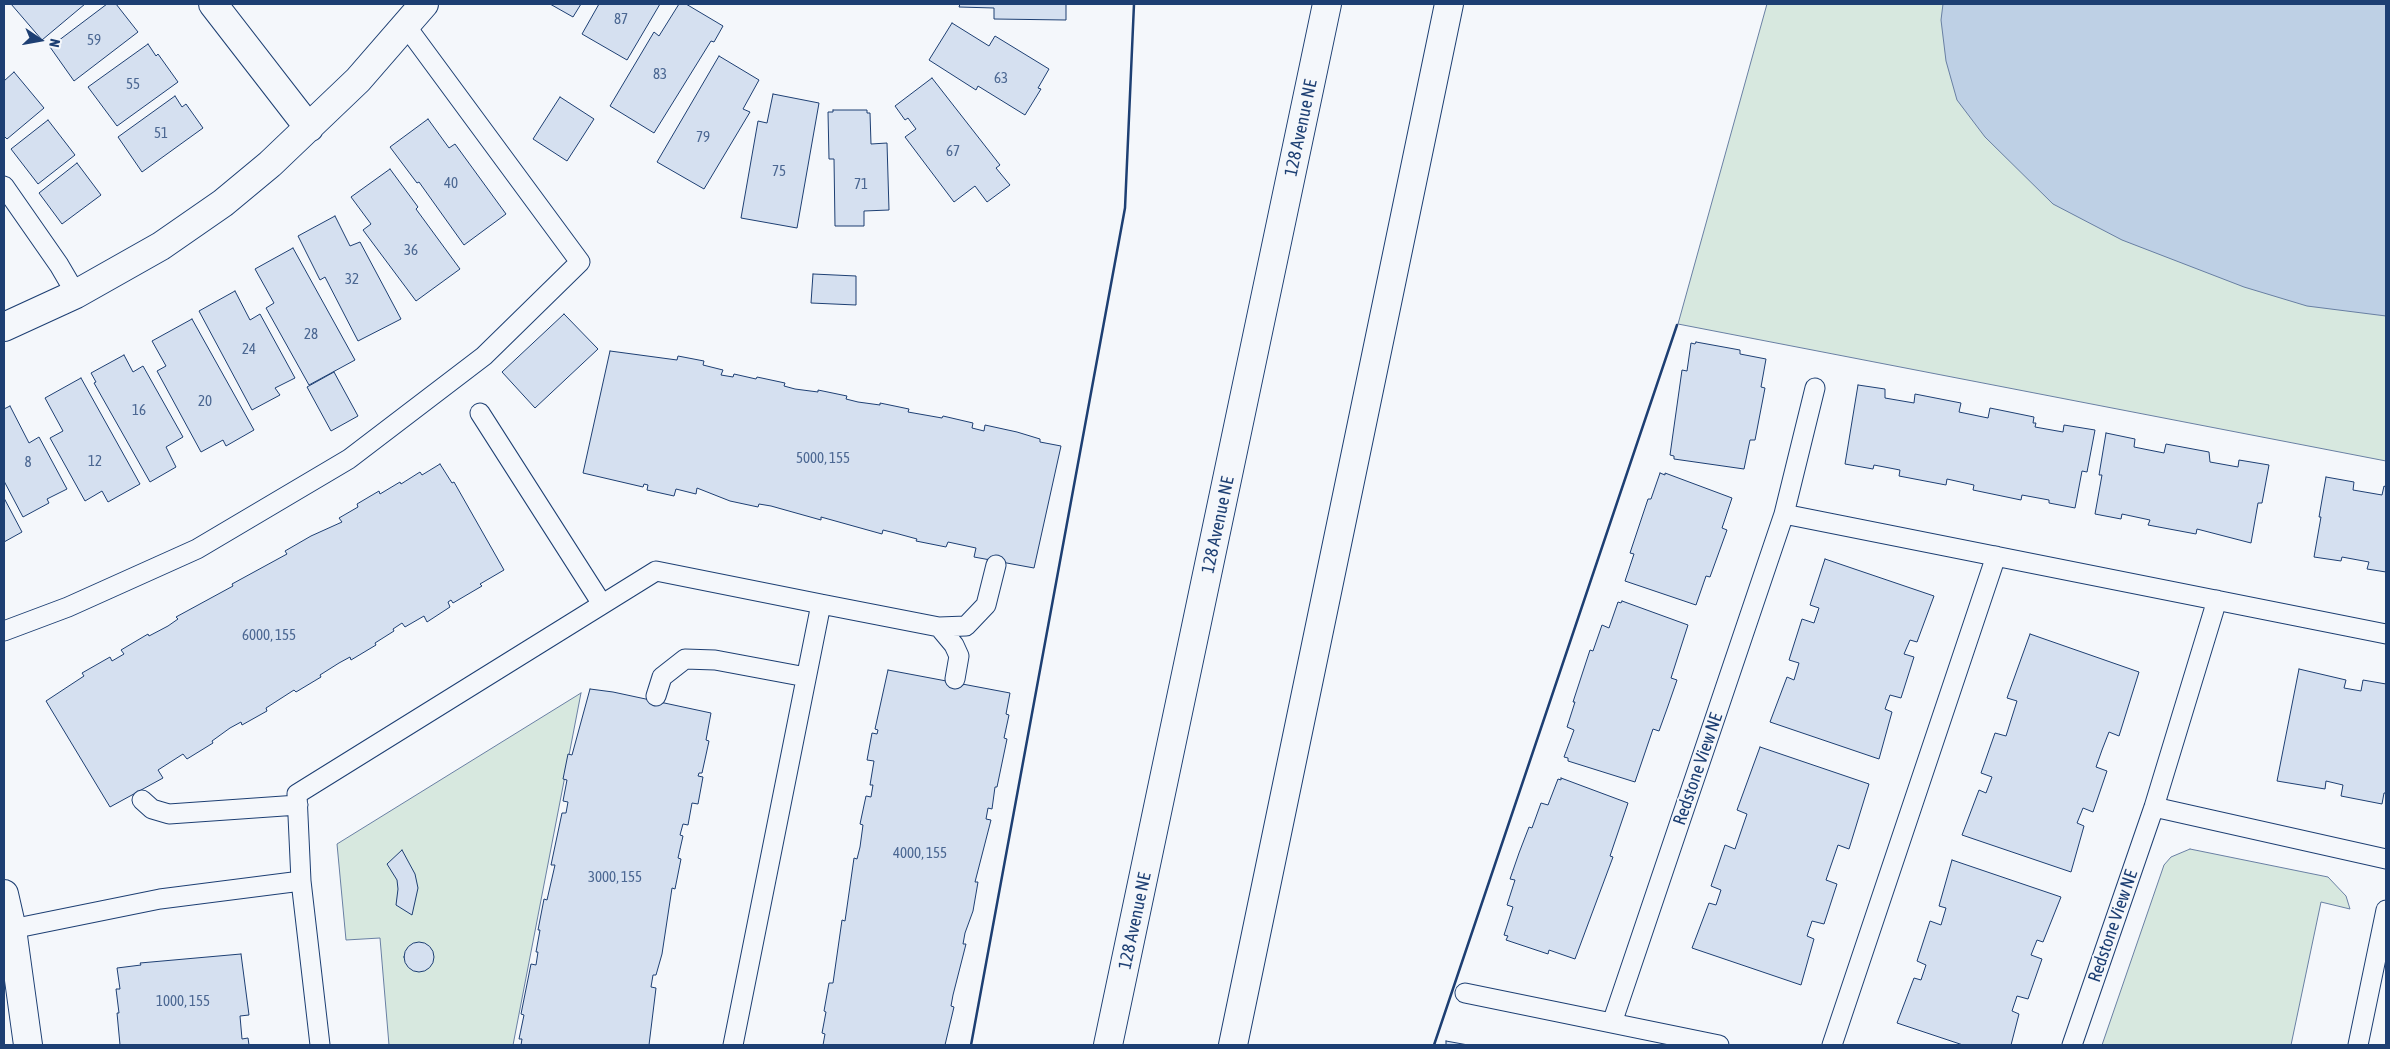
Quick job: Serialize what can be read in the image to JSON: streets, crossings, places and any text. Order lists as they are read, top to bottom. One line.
{"streets":{"main road":["128 Avenue NE"],"lane":["Redstone View NE"]},"house_numbers":["87","59","83","63","55","51","79","67","75","40","71","36","32","28","24","20","16","5000, 155","12","8","6000, 155","4000, 155","3000, 155","1000, 155"],"north":"right"}
